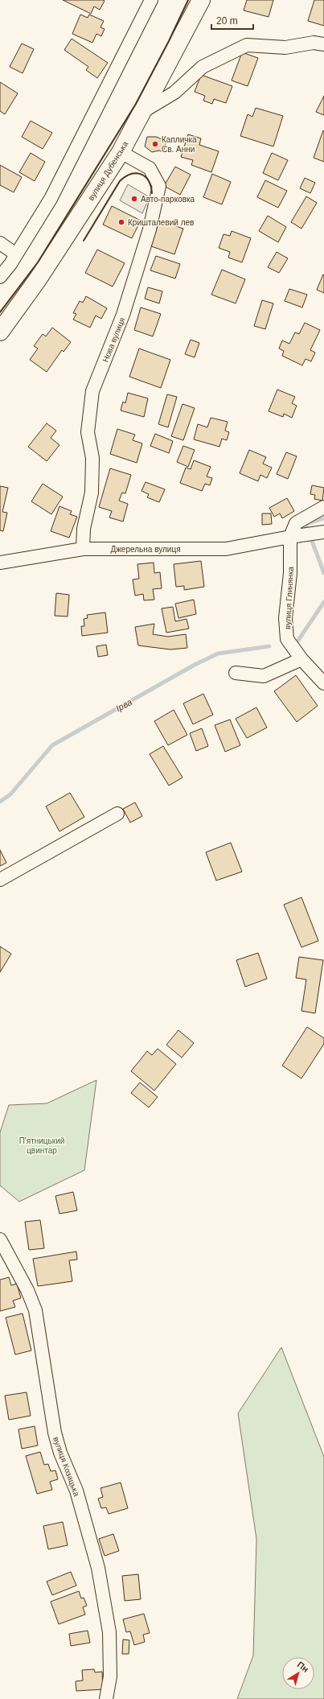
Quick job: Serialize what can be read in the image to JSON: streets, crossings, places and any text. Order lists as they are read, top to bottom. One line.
{"streets":{"main road":["вулиця Дубенська"],"street":["Нова вулиця","Джерельна вулиця","вулиця Глинянка","вулиця Козацька"]},"crossings":[["вулиця Дубенська","Нова вулиця"],["Нова вулиця","Джерельна вулиця"],["Джерельна вулиця","вулиця Глинянка"]],"water":["Ірва"],"parks":["П'ятницький цвинтар"],"places":["Капличка Св. Анни","Авто-парковка","Кришталевий лев"],"scale_bar":"20 m","north":"top right"}
